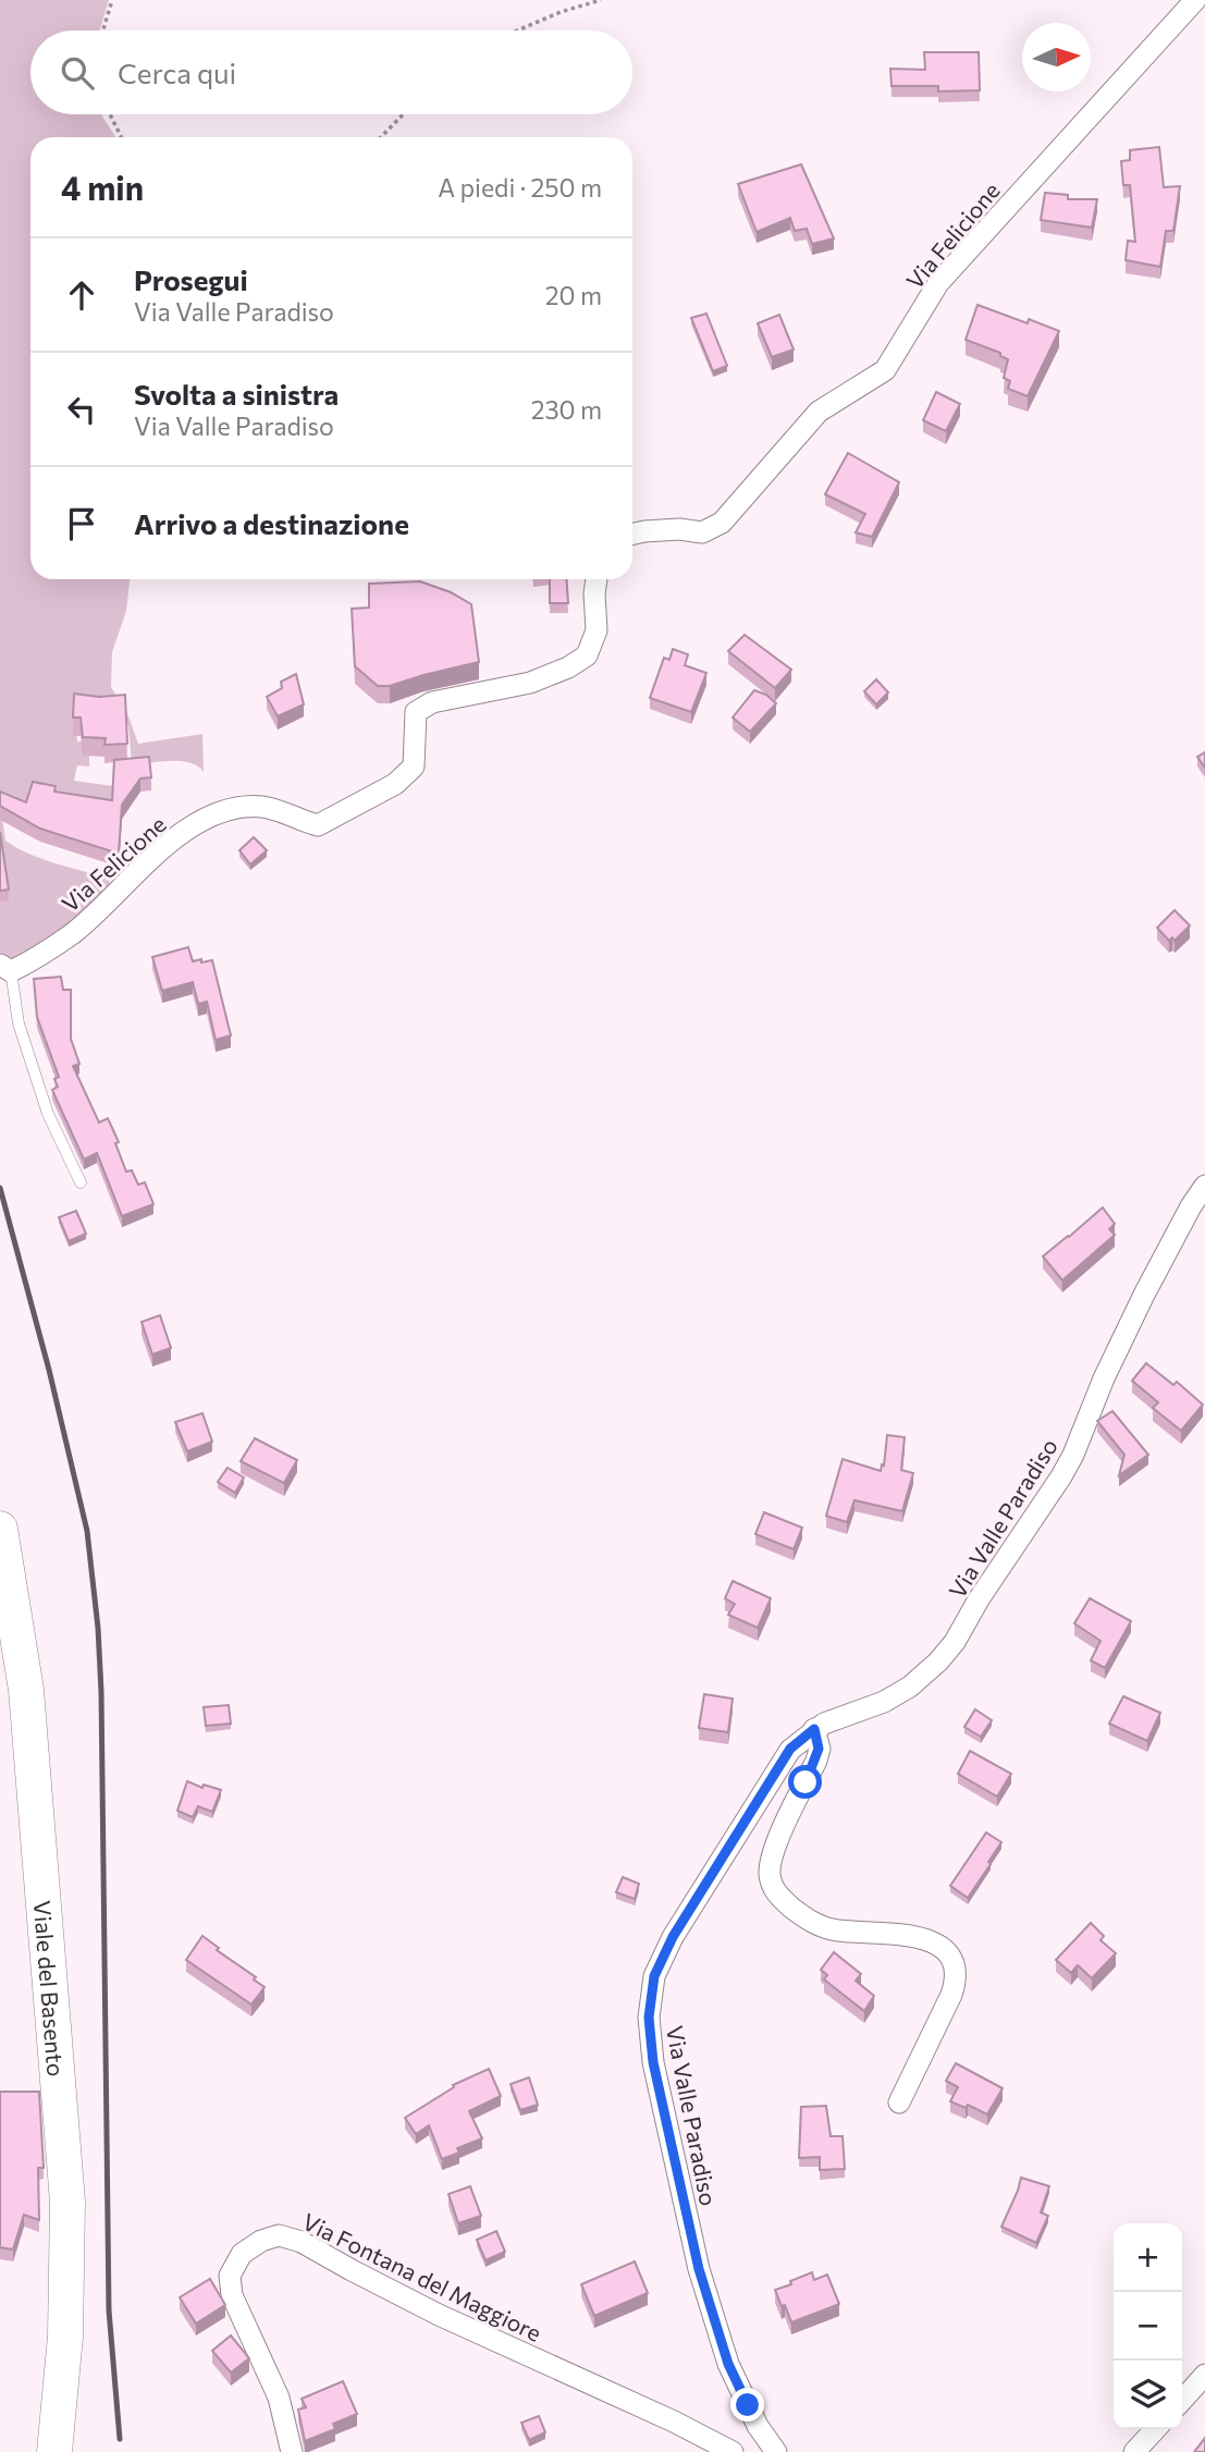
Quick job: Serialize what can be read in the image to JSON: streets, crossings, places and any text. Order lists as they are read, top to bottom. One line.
{"streets":{"main road":["Viale del Basento"],"street":["Via Felicione","Via Valle Paradiso","Via Fontana del Maggiore"]},"north":"right","page":{"search":"Cerca qui","heading":["4 min","A piedi · 250 m"],"list":[["Prosegui","Via Valle Paradiso","20 m"],["Svolta a sinistra","Via Valle Paradiso","230 m"],"Arrivo a destinazione"],"map_buttons":["+","−"]}}
